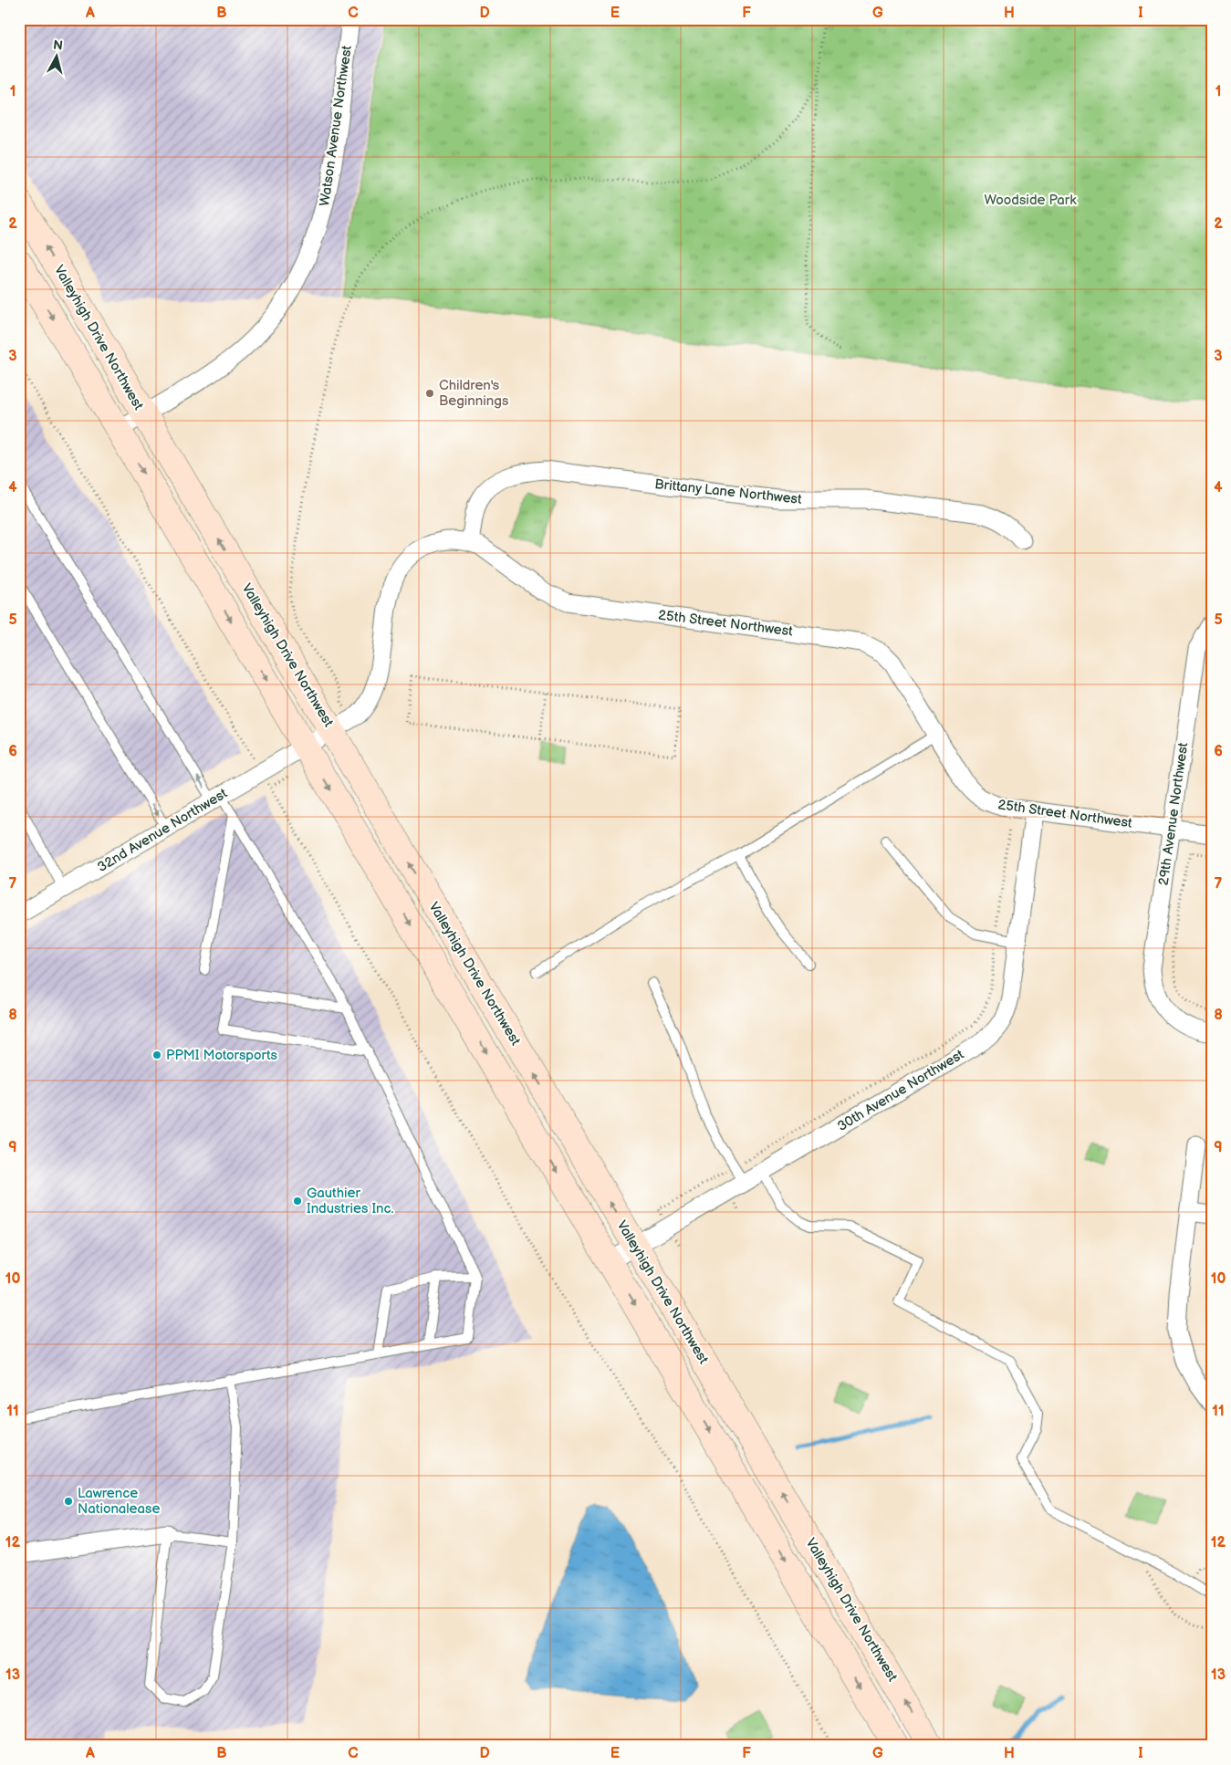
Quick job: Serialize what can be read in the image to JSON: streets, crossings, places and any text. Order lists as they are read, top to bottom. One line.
{"streets":{"main road":["Valleyhigh Drive Northwest"],"street":["Watson Avenue Northwest","Brittany Lane Northwest","25th Street Northwest","29th Avenue Northwest","32nd Avenue Northwest","30th Avenue Northwest"]},"crossings":[["Watson Avenue Northwest","Valleyhigh Drive Northwest"],["Valleyhigh Drive Northwest","25th Street Northwest"],["Valleyhigh Drive Northwest","30th Avenue Northwest"],["Brittany Lane Northwest","25th Street Northwest"],["25th Street Northwest","29th Avenue Northwest"],["25th Street Northwest","32nd Avenue Northwest"],["25th Street Northwest","30th Avenue Northwest"]],"parks":["Woodside Park"],"places":["Children's Beginnings","PPMI Motorsports","Gauthier Industries Inc.","Lawrence Nationalease"],"north":"top","grid":{"columns":["A","B","C","D","E","F","G","H","I"],"rows":["1","2","3","4","5","6","7","8","9","10","11","12","13"]}}
